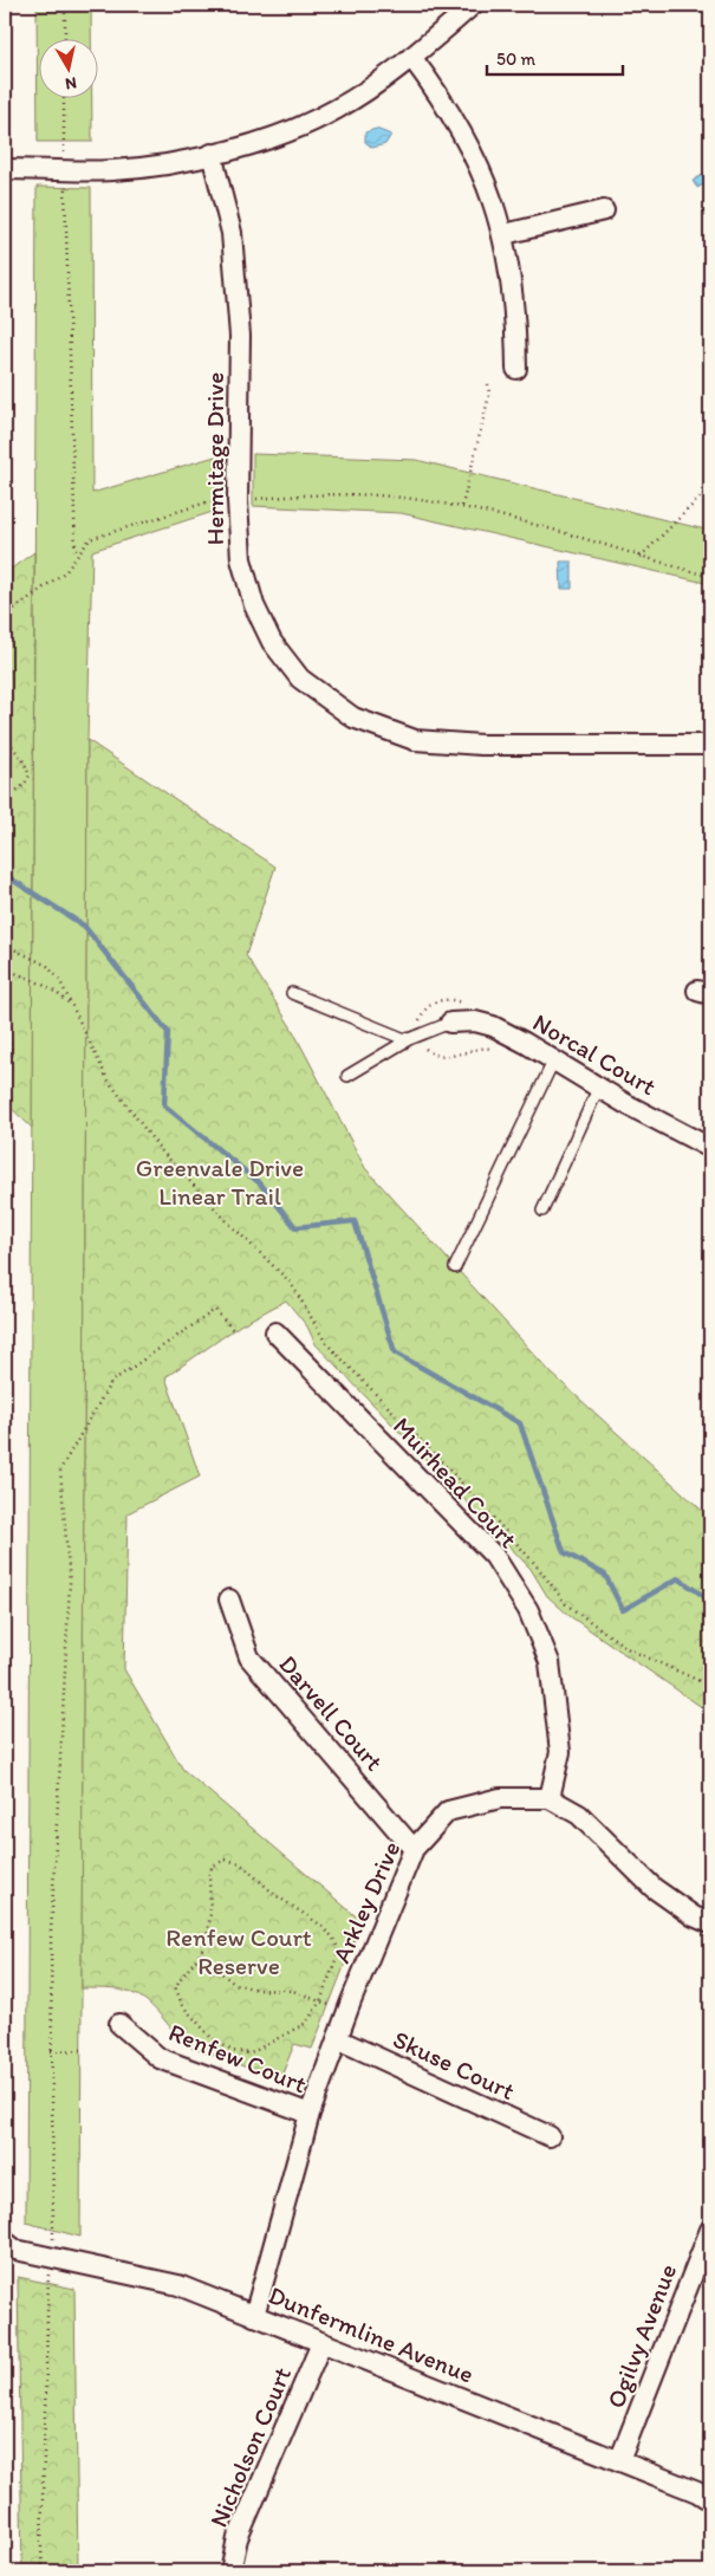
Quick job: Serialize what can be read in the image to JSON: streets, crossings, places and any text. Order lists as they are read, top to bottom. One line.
{"streets":{"street":["Hermitage Drive","Norcal Court","Muirhead Court","Darvell Court","Arkley Drive","Renfew Court","Skuse Court","Dunfermline Avenue","Ogilvy Avenue","Nicholson Court"]},"crossings":[["Muirhead Court","Arkley Drive"],["Darvell Court","Arkley Drive"],["Arkley Drive","Renfew Court"],["Arkley Drive","Skuse Court"],["Arkley Drive","Dunfermline Avenue"],["Dunfermline Avenue","Ogilvy Avenue"],["Dunfermline Avenue","Nicholson Court"]],"parks":["Greenvale Drive Linear Trail","Renfew Court Reserve"],"scale_bar":"50 m","north":"bottom"}
